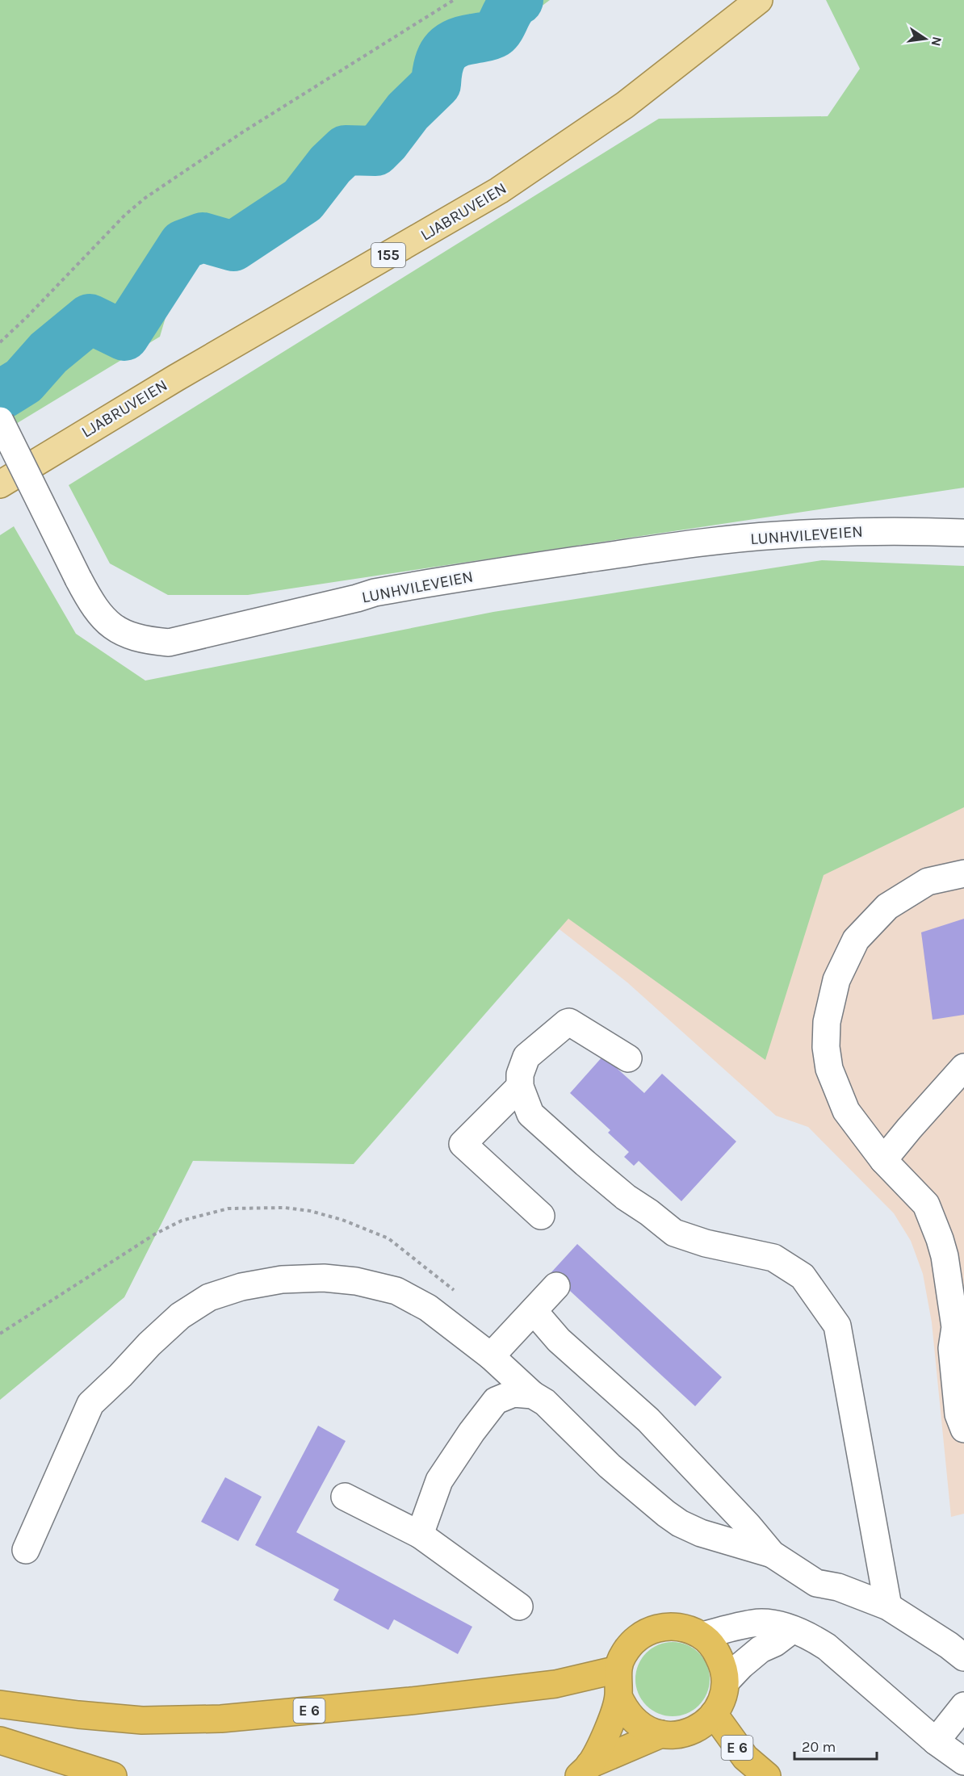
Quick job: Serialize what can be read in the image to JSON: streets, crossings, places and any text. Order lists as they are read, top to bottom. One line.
{"streets":{"highway":["E 6"],"main road":["LJABRUVEIEN","155"],"street":["LUNHVILEVEIEN"]},"scale_bar":"20 m","north":"right"}
